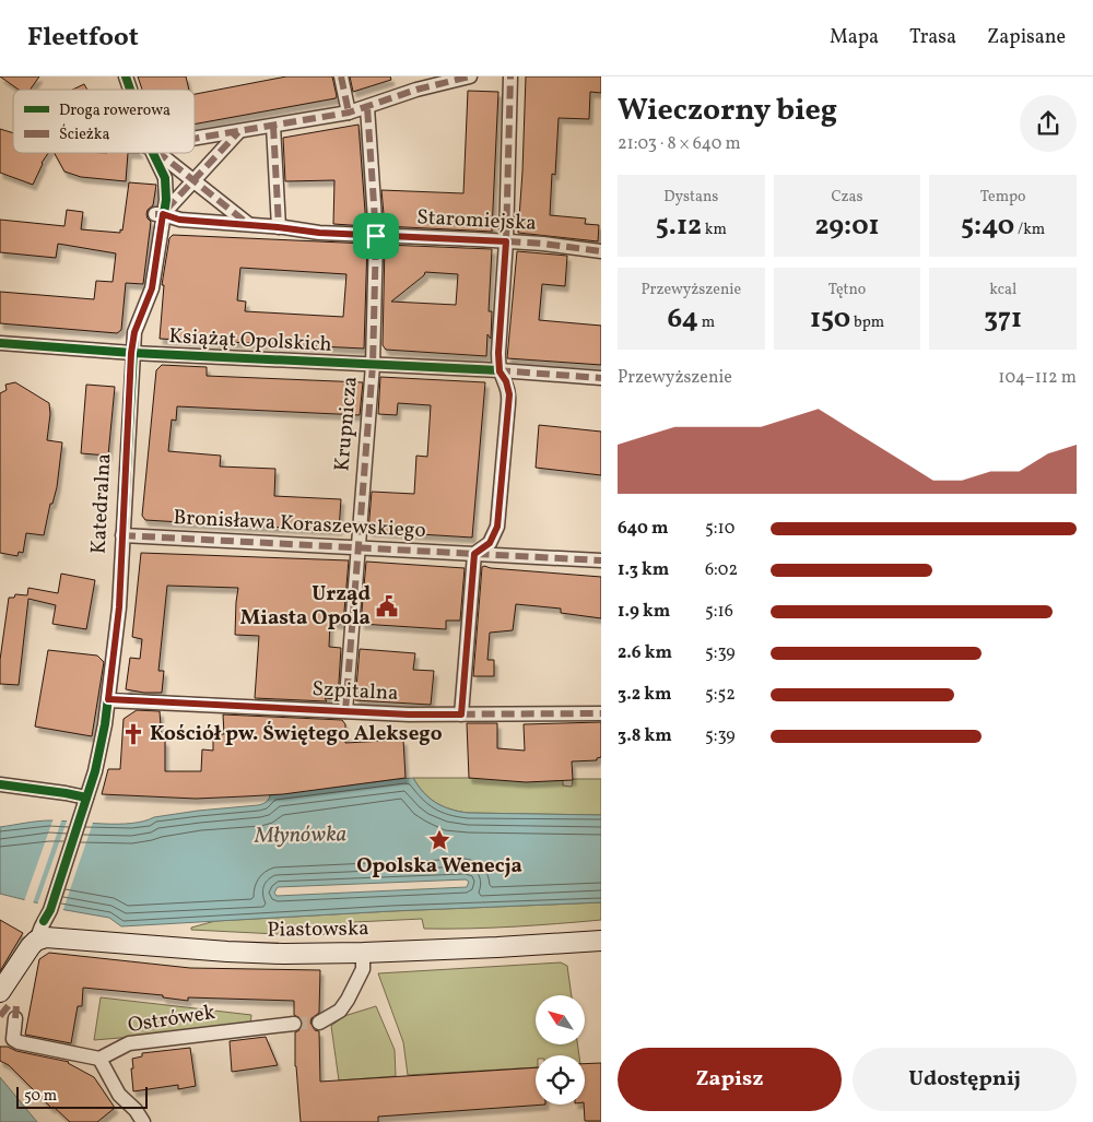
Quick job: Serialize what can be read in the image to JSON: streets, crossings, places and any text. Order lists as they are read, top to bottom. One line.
{"streets":{"street":["Staromiejska","Książąt Opolskich","Krupnicza","Katedralna","Bronisława Koraszewskiego","Szpitalna","Piastowska","Ostrówek"]},"crossings":[["Staromiejska","Krupnicza"],["Staromiejska","Katedralna"],["Książąt Opolskich","Krupnicza"],["Książąt Opolskich","Katedralna"],["Krupnicza","Bronisława Koraszewskiego"],["Krupnicza","Szpitalna"],["Katedralna","Bronisława Koraszewskiego"],["Katedralna","Szpitalna"],["Katedralna","Piastowska"]],"water":["Młynówka"],"places":{"public building":["Urząd Miasta Opola"],"church":["Kościół pw. Świętego Aleksego"],"place":["Opolska Wenecja"]},"legend":["Droga rowerowa","Ścieżka"],"scale_bar":"50 m","north":"top left","page":{"header":"Fleetfoot","nav":["Mapa","Trasa","Zapisane"],"heading":["Wieczorny bieg","21:03 · 8 × 640 m"],"stats":[["Dystans","5.12 km"],["Czas","29:01"],["Tempo","5:40 /km"],["Przewyższenie","64 m"],["Tętno","150 bpm"],["kcal","371"]],"chart":["Przewyższenie","104–112 m"],"list":[{"name":"640 m","note":"5:10"},{"name":"1.3 km","note":"6:02"},{"name":"1.9 km","note":"5:16"},{"name":"2.6 km","note":"5:39"},{"name":"3.2 km","note":"5:52"},{"name":"3.8 km","note":"5:39"}],"buttons":["Zapisz","Udostępnij"],"scale":"50 m"}}
